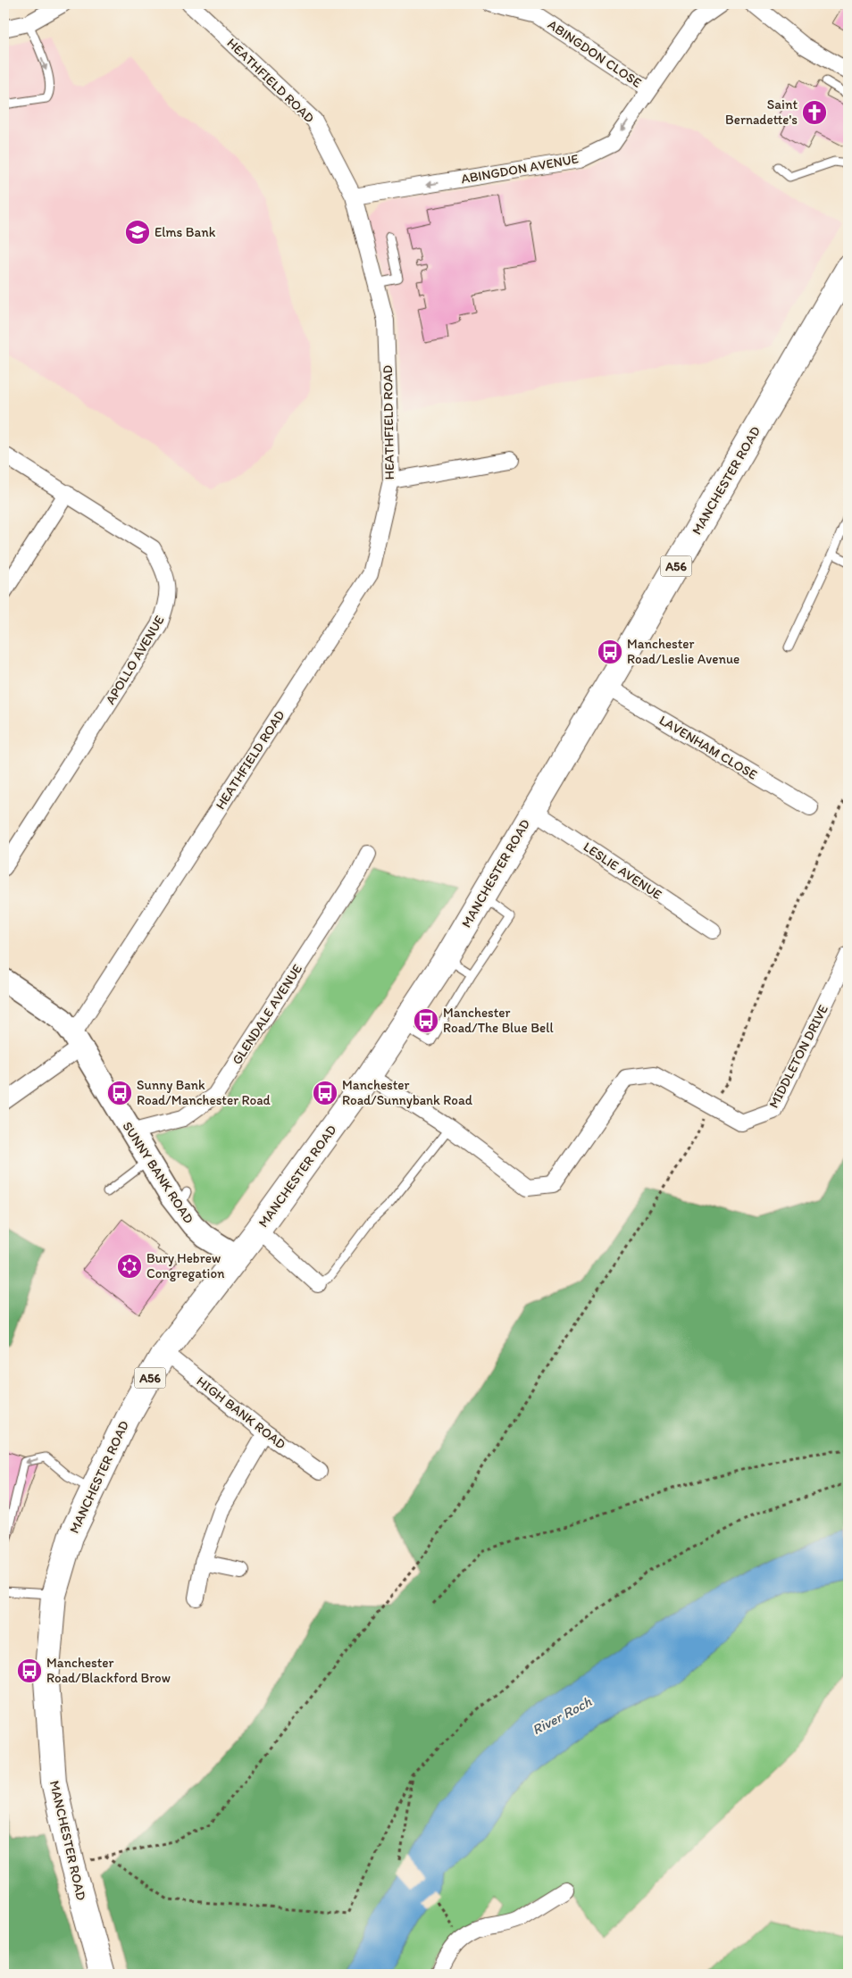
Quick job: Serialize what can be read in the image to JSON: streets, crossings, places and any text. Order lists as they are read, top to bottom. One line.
{"streets":{"highway":["MANCHESTER ROAD","A56"],"street":["ABINGDON CLOSE","HEATHFIELD ROAD","ABINGDON AVENUE","APOLLO AVENUE","LAVENHAM CLOSE","LESLIE AVENUE","GLENDALE AVENUE","MIDDLETON DRIVE","SUNNY BANK ROAD","HIGH BANK ROAD"]},"crossings":[["ABINGDON CLOSE","ABINGDON AVENUE"],["HEATHFIELD ROAD","ABINGDON AVENUE"],["HEATHFIELD ROAD","SUNNY BANK ROAD"],["MANCHESTER ROAD","LAVENHAM CLOSE"],["MANCHESTER ROAD","LESLIE AVENUE"],["MANCHESTER ROAD","MIDDLETON DRIVE"],["MANCHESTER ROAD","SUNNY BANK ROAD"],["MANCHESTER ROAD","HIGH BANK ROAD"],["GLENDALE AVENUE","SUNNY BANK ROAD"]],"one_way":["ABINGDON AVENUE"],"water":["River Roch"],"places":{"church":["Saint Bernadette's"],"school or university":["Elms Bank"],"bus stop":["Manchester Road/Leslie Avenue","Manchester Road/The Blue Bell","Sunny Bank Road/Manchester Road","Manchester Road/Sunnybank Road","Manchester Road/Blackford Brow"],"synagogue":["Bury Hebrew Congregation"]}}
